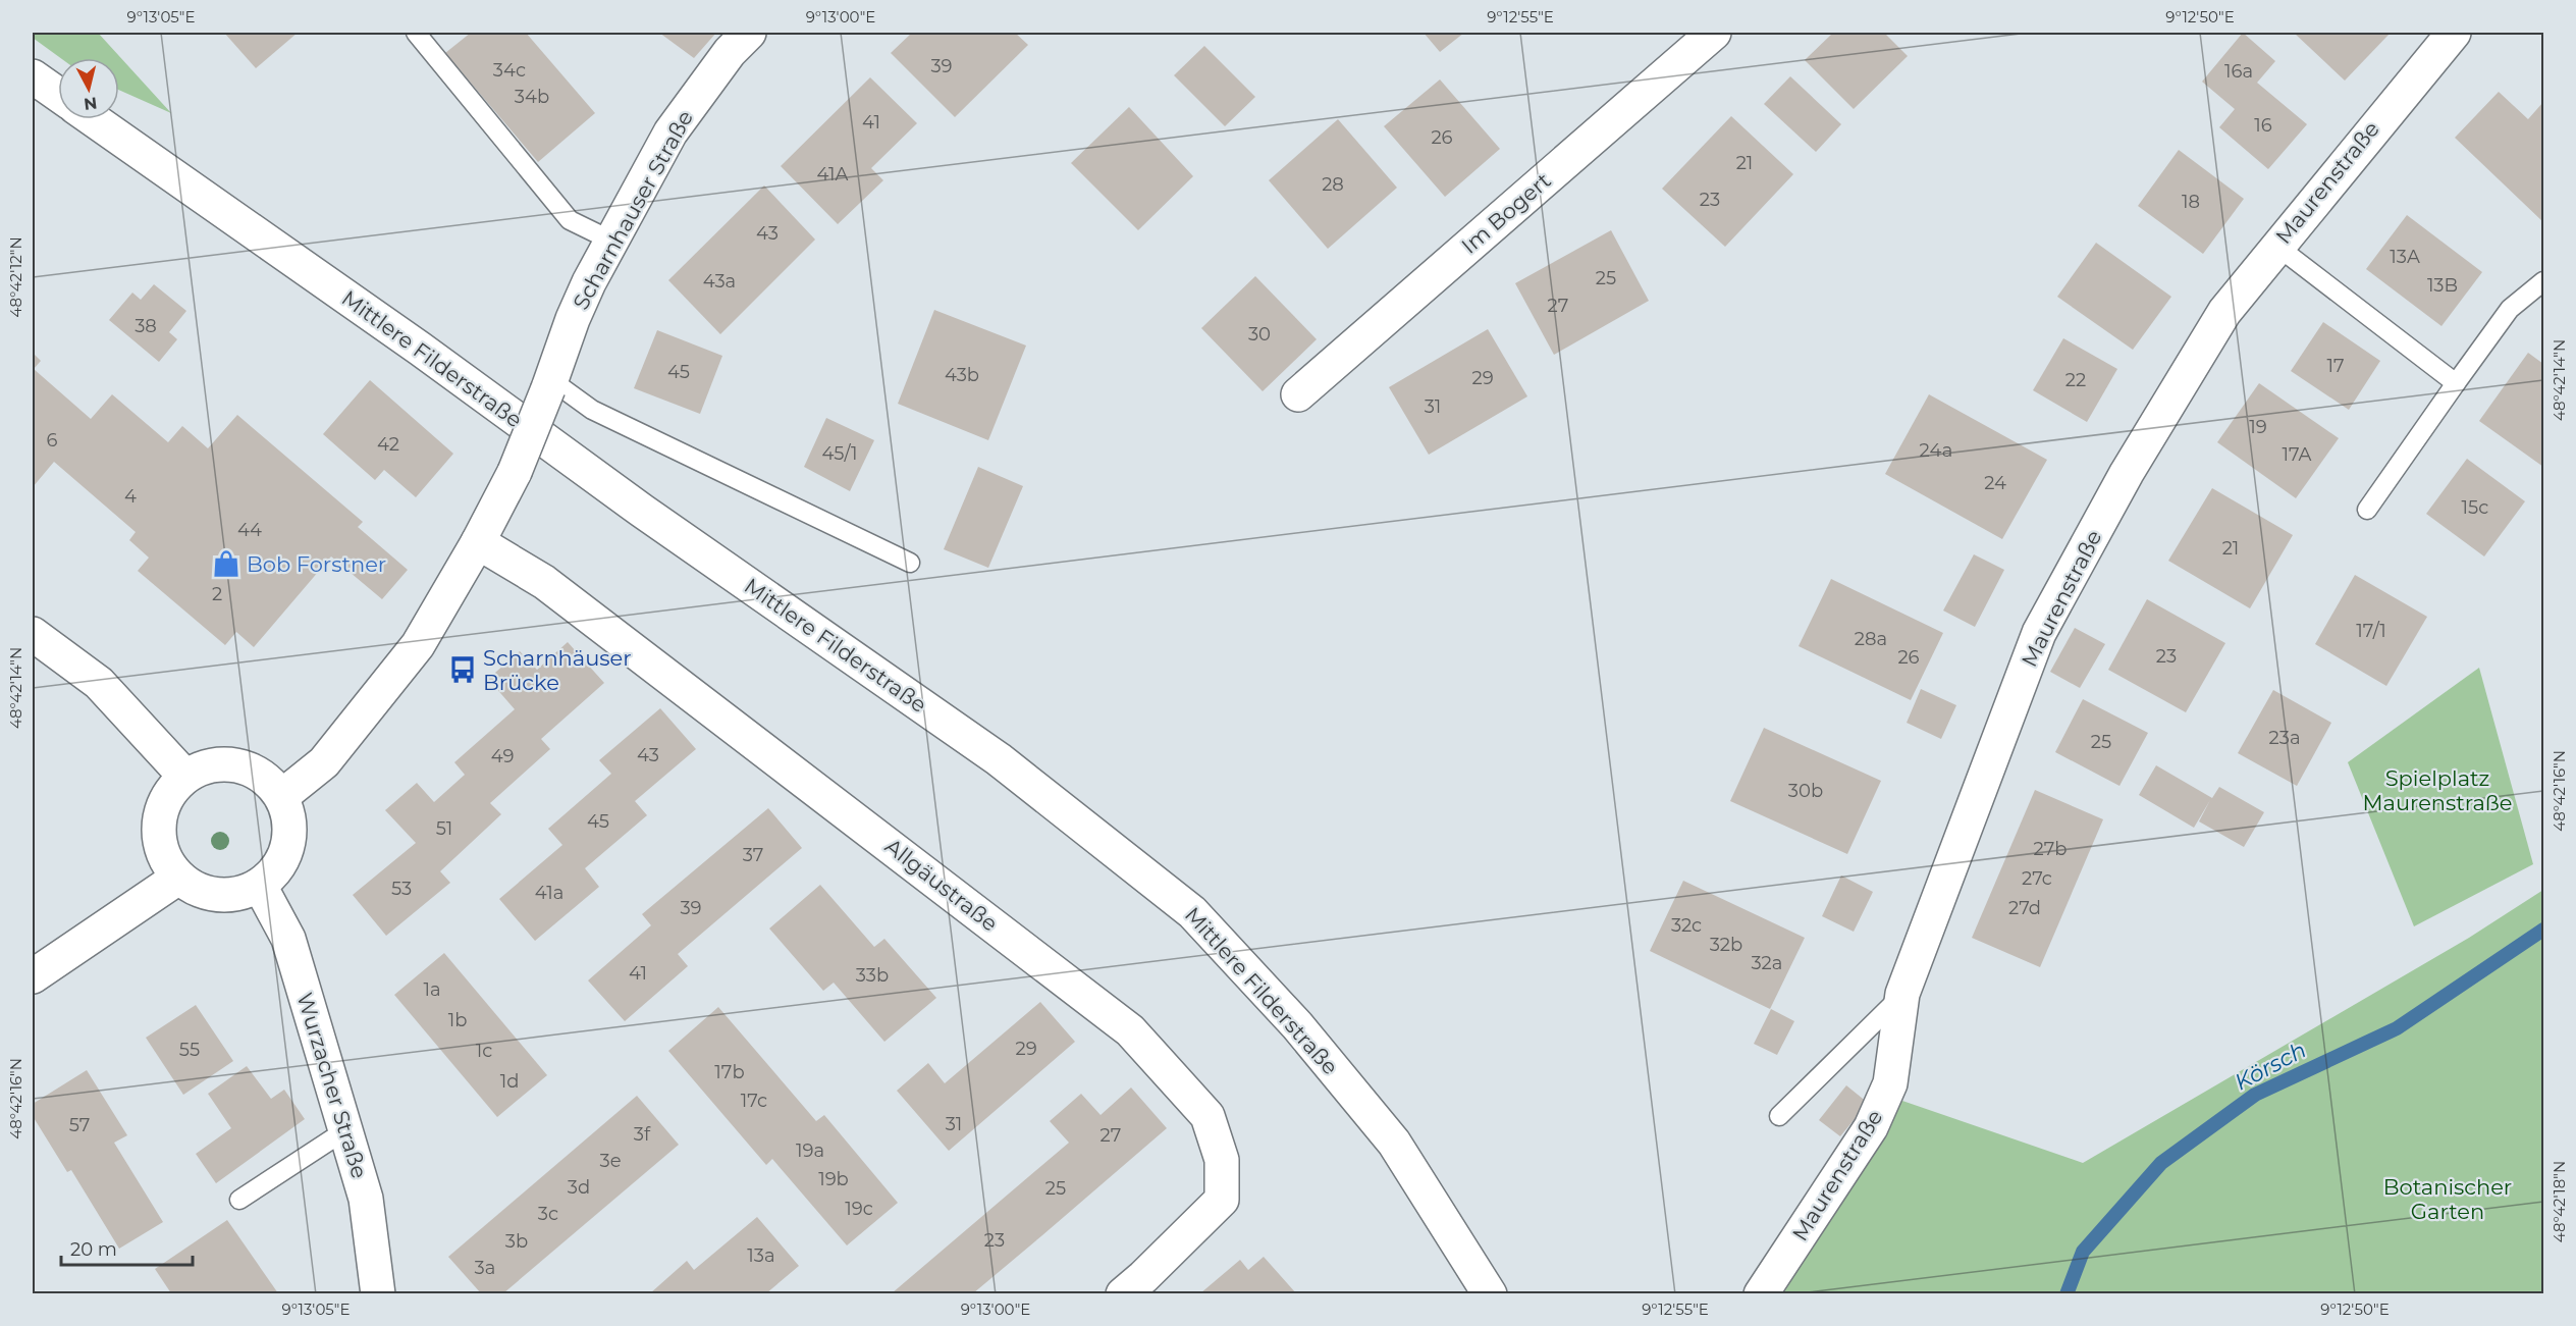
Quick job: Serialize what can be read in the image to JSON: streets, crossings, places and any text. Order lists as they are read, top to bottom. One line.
{"streets":{"street":["Maurenstraße","Scharnhauser Straße","Im Bogert","Mittlere Filderstraße","Allgäustraße","Wurzacher Straße"]},"crossings":[["Scharnhauser Straße","Allgäustraße"],["Scharnhauser Straße","Wurzacher Straße"]],"water":["Körsch"],"parks":["Spielplatz Maurenstraße","Botanischer Garten"],"places":{"shop":["Bob Forstner"],"bus stop":["Scharnhäuser Brücke"]},"house_numbers":["39","34c","16a","34b","41","16","26","21","41A","28","23","18","43","13A","25","43a","13B","27","38","30","17","45","43b","29","22","31","19","6","42","24a","45/1","17A","24","4","15c","44","21","2","17/1","28a","23","26","23a","25","43","49","30b","45","51","27b","37","27c","53","41a","39","27d","32c","32b","32a","41","33b","1a","1b","29","55","1c","17b","1d","17c","31","57","3f","27","19a","3e","19b","3d","25","19c","3c","23","3b","13a","3a"],"scale_bar":"20 m","north":"bottom","coordinates":["9°13'05\"E","9°13'00\"E","9°12'55\"E","9°12'50\"E","48°42'12\"N","48°42'14\"N","48°42'16\"N","48°42'18\"N"]}
